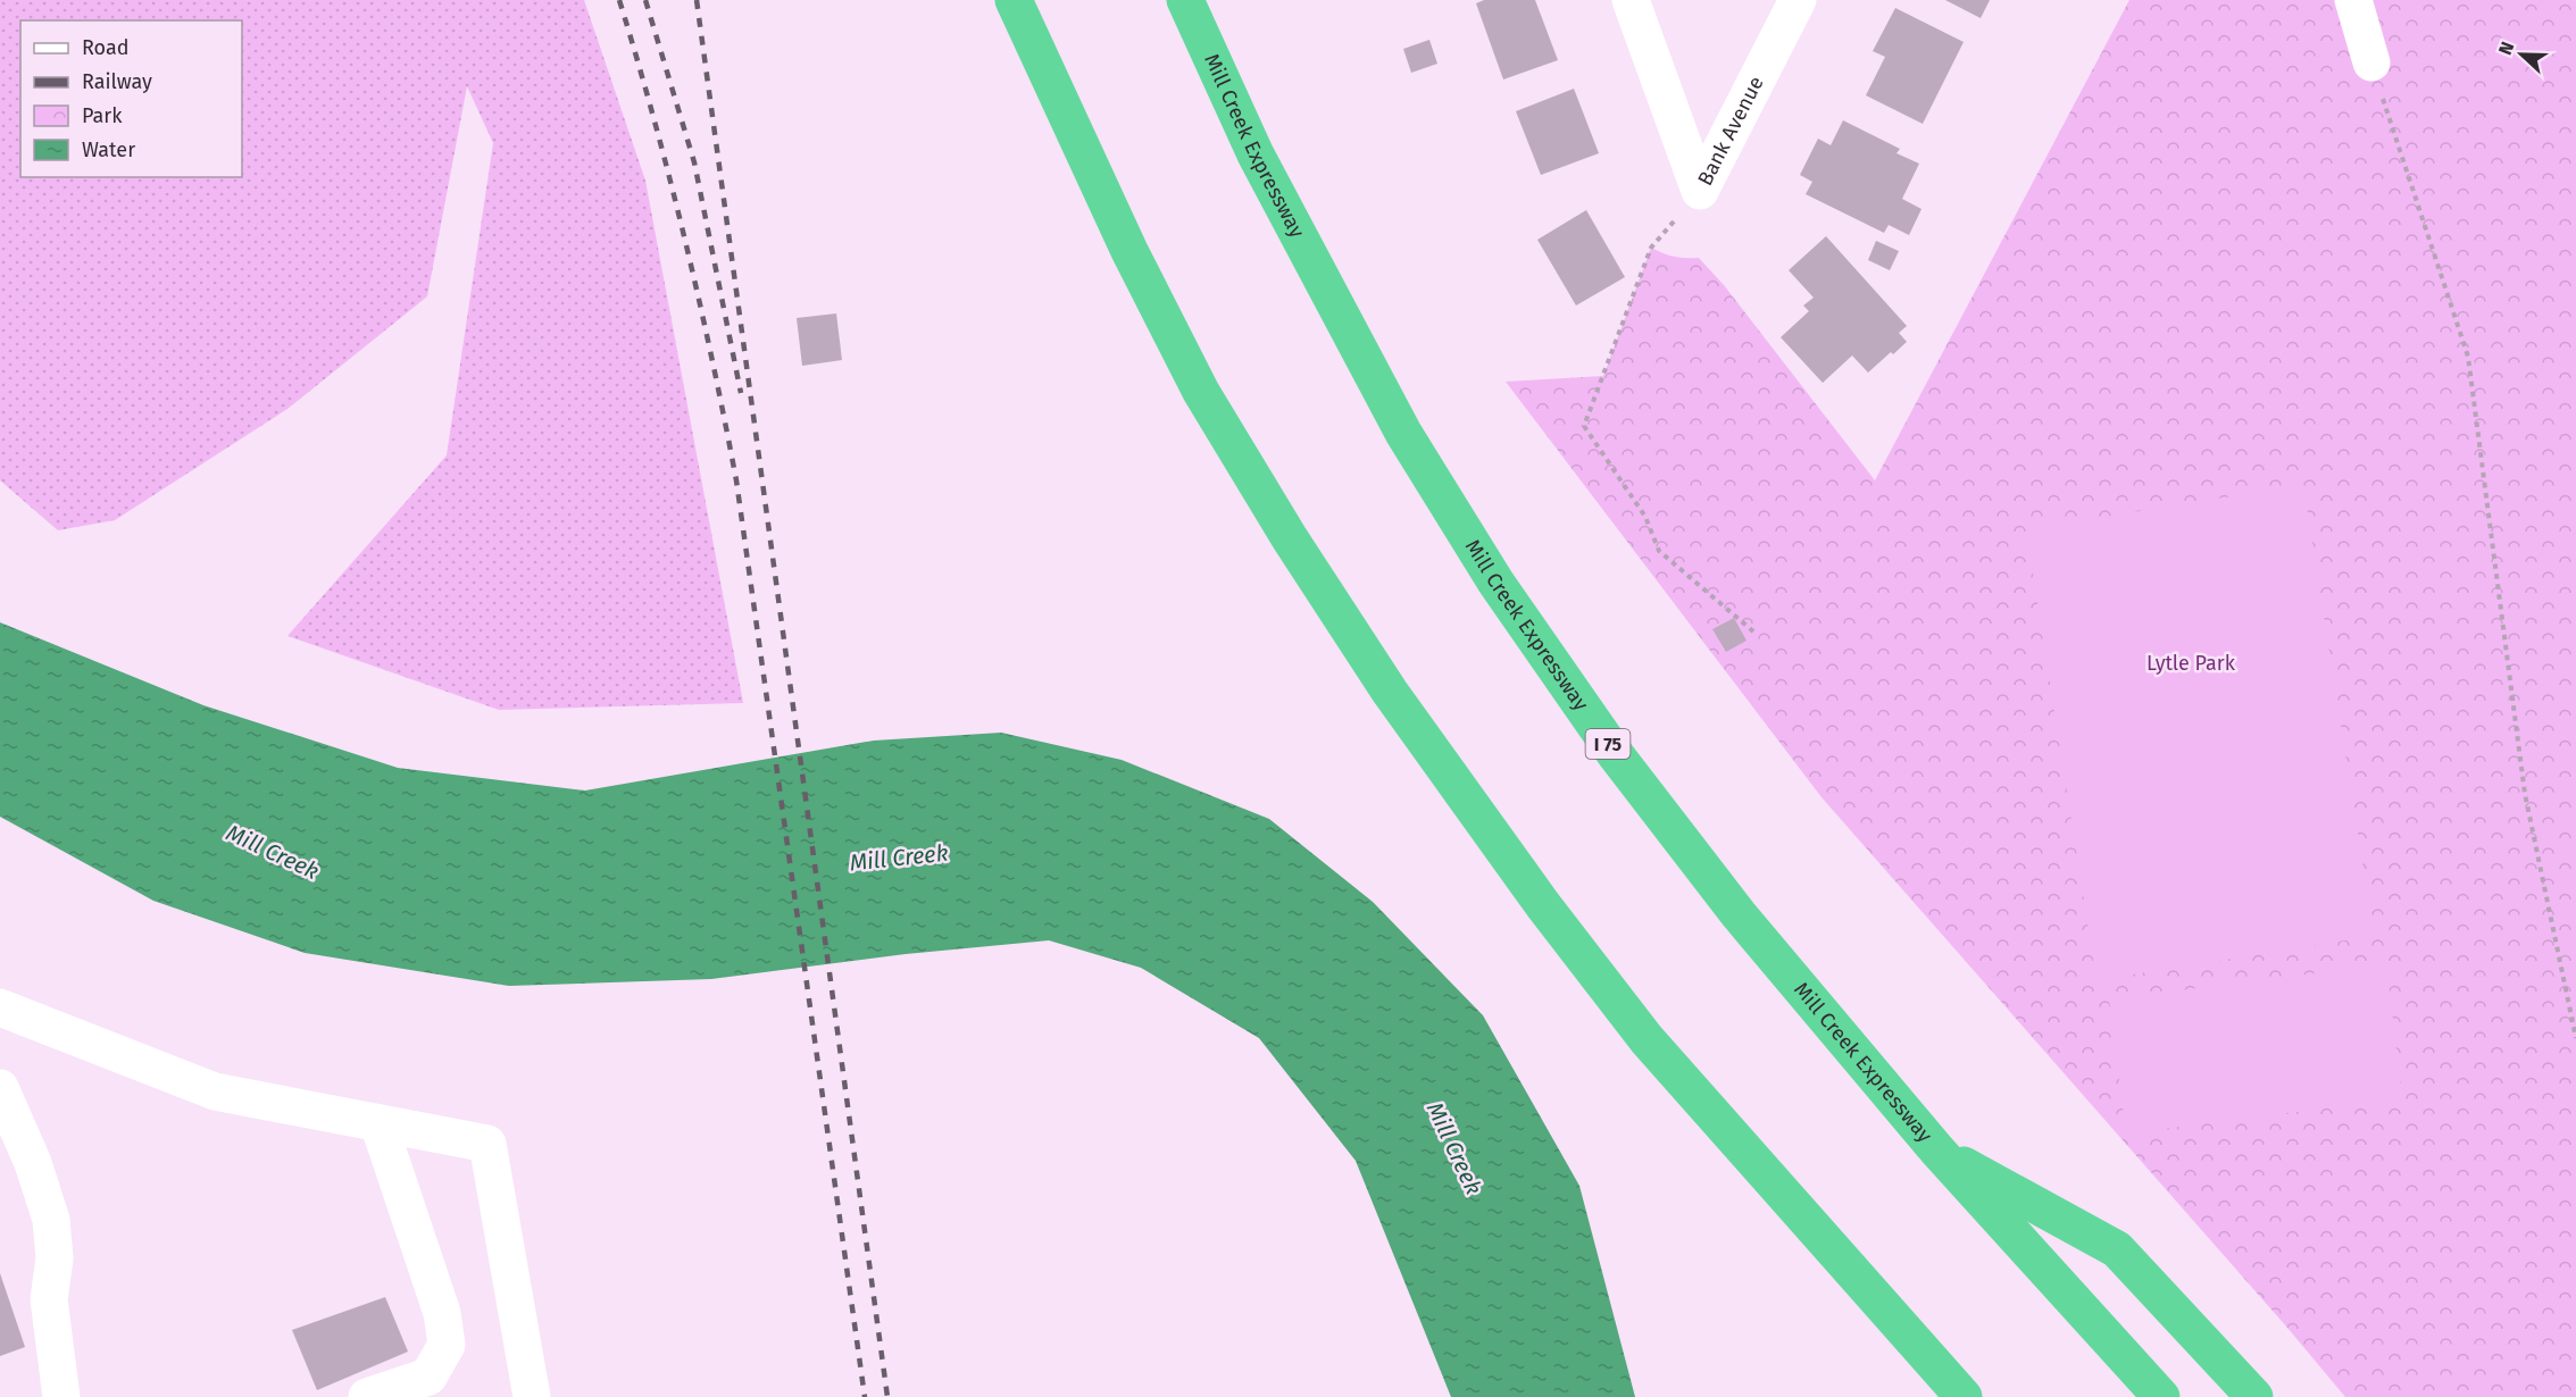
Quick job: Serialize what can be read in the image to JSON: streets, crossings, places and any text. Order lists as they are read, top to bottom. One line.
{"streets":{"highway":["Mill Creek Expressway","I 75"],"street":["Bank Avenue"]},"water":["Mill Creek"],"parks":["Lytle Park"],"legend":["Road","Railway","Park","Water"],"north":"left"}
